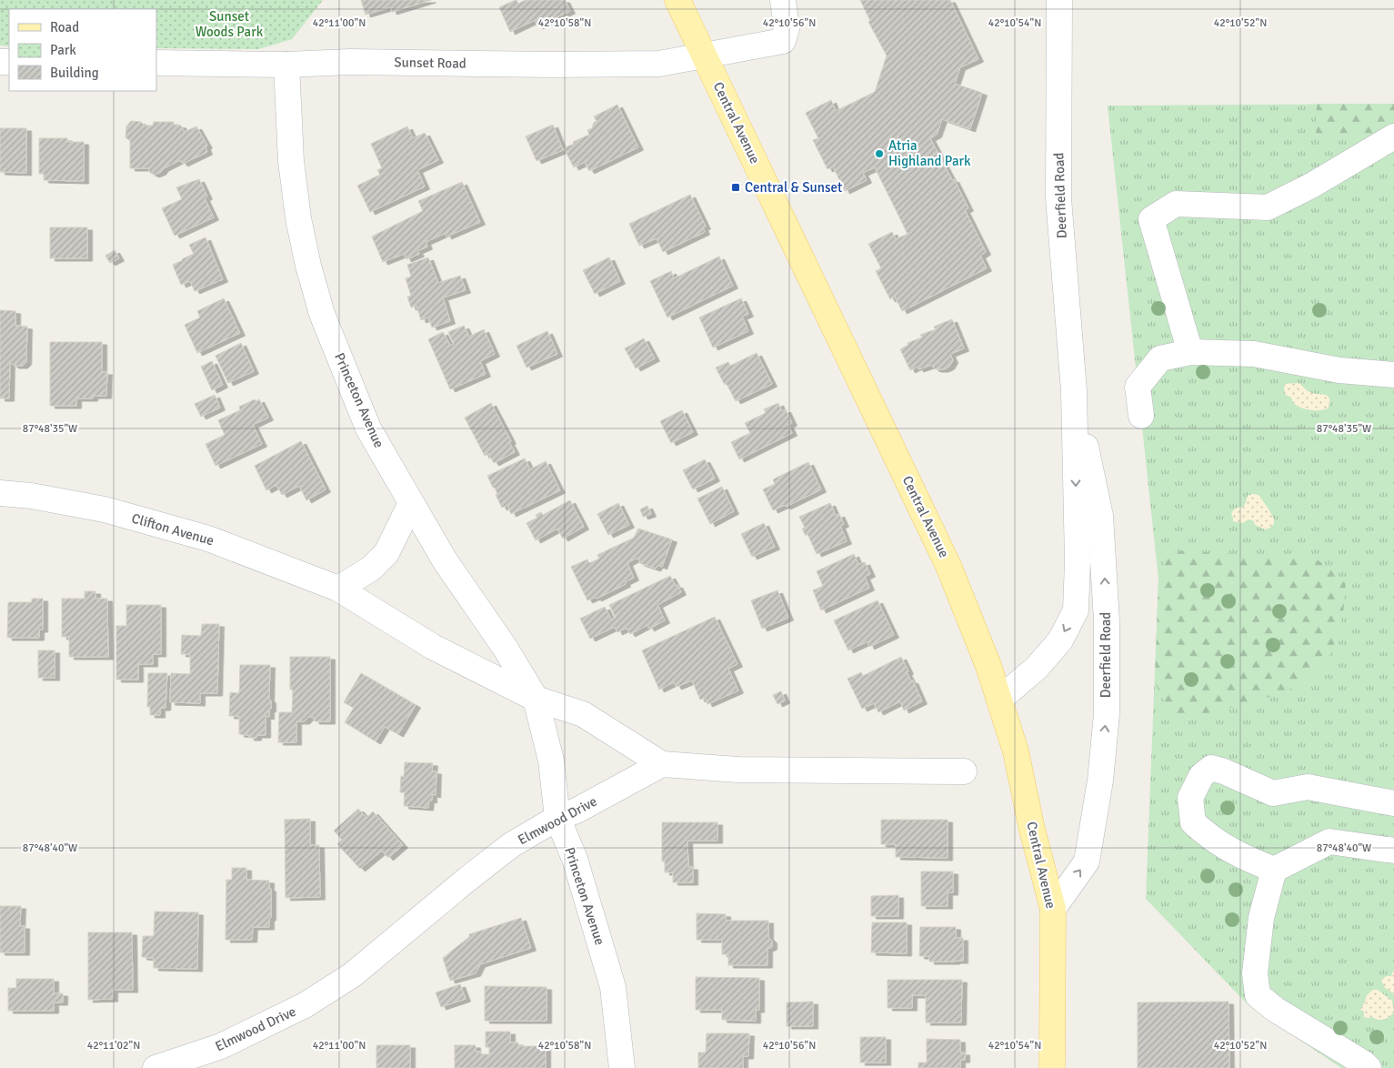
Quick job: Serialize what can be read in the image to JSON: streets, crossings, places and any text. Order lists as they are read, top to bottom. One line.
{"streets":{"main road":["Central Avenue"],"street":["Sunset Road","Deerfield Road","Princeton Avenue","Clifton Avenue","Elmwood Drive"]},"crossings":[["Sunset Road","Central Avenue"],["Sunset Road","Princeton Avenue"],["Central Avenue","Deerfield Road"],["Princeton Avenue","Clifton Avenue"],["Princeton Avenue","Elmwood Drive"]],"parks":["Sunset Woods Park"],"places":{"other":["Atria Highland Park"],"transit":["Central & Sunset"]},"legend":["Road","Park","Building"],"coordinates":["42°11'00\"N","42°10'58\"N","42°10'56\"N","42°10'54\"N","42°10'52\"N","87°48'35\"W","87°48'40\"W","42°11'02\"N"]}
